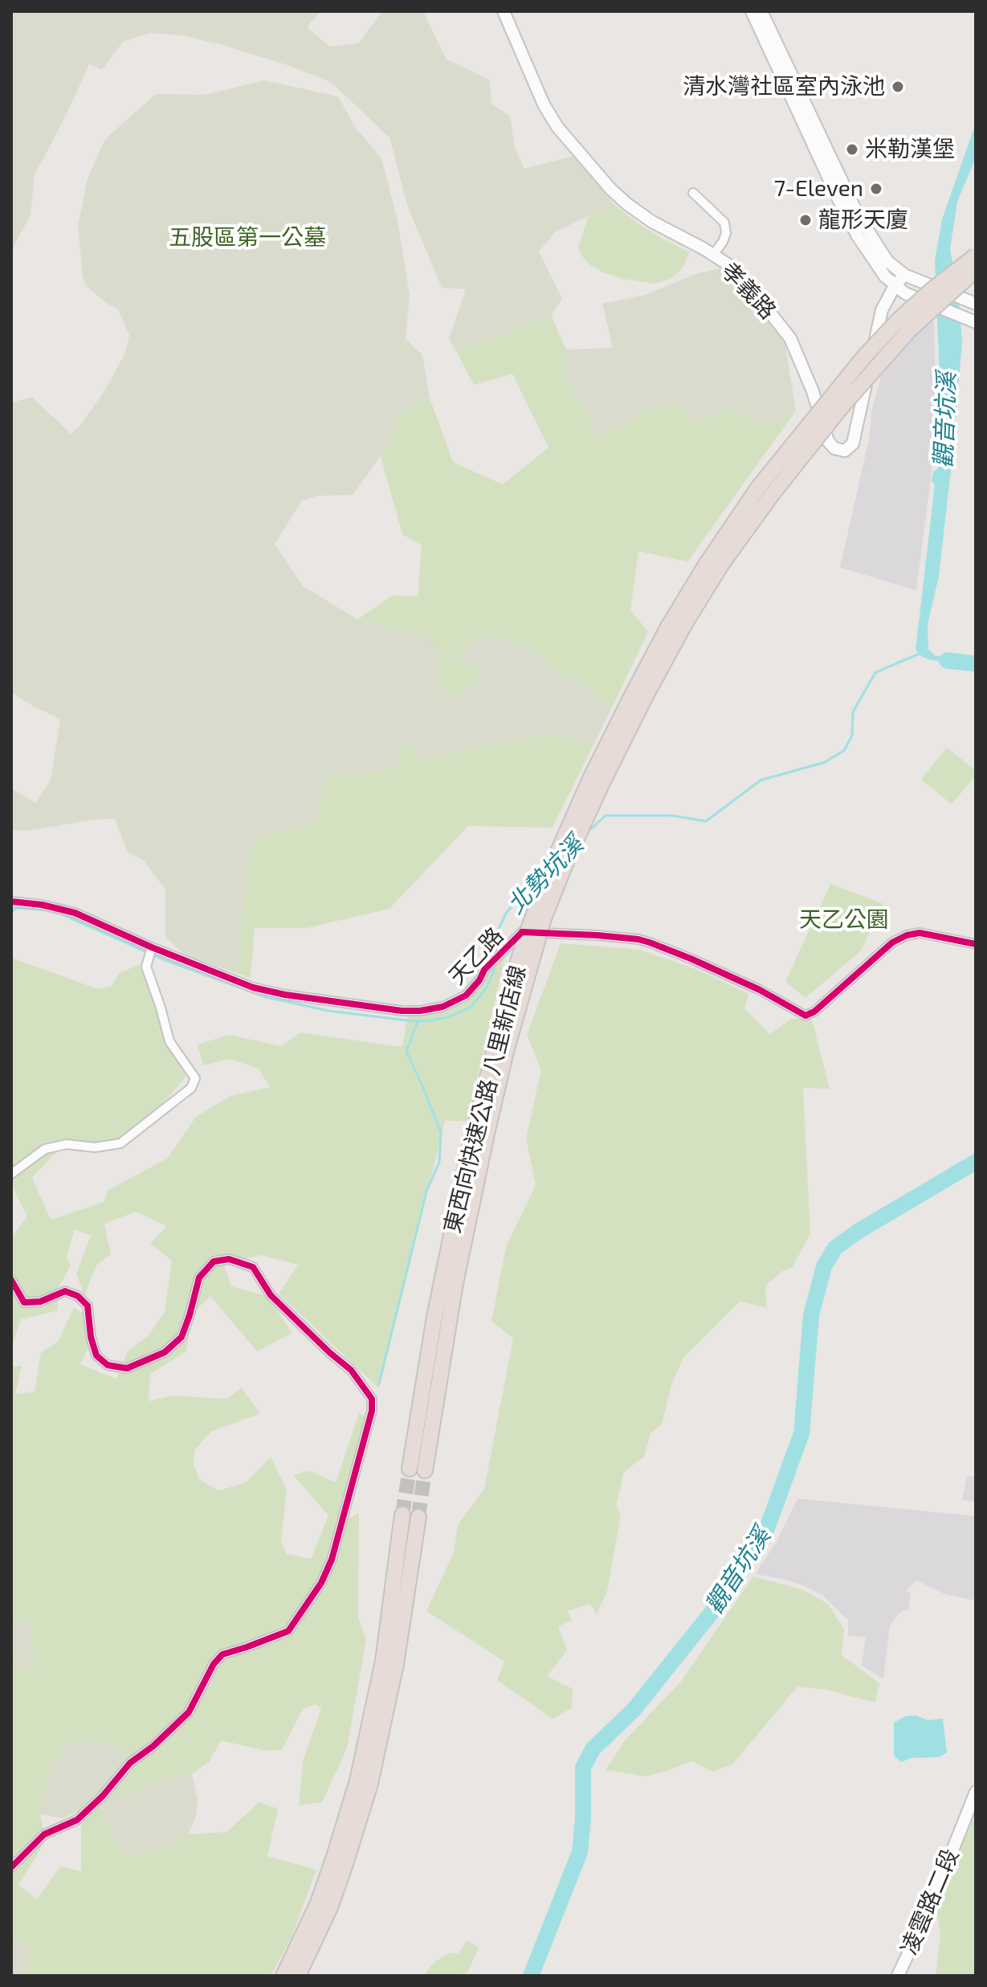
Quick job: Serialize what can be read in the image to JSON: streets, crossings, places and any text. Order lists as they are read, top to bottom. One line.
{"streets":{"highway":["東西向快速公路 八里新店線"],"street":["孝義路","天乙路","凌雲路二段"]},"water":["觀音坑溪","北勢坑溪"],"parks":["五股區第一公墓","天乙公園"],"places":["清水灣社區室內泳池","米勒漢堡","7-Eleven","龍形天廈"]}
